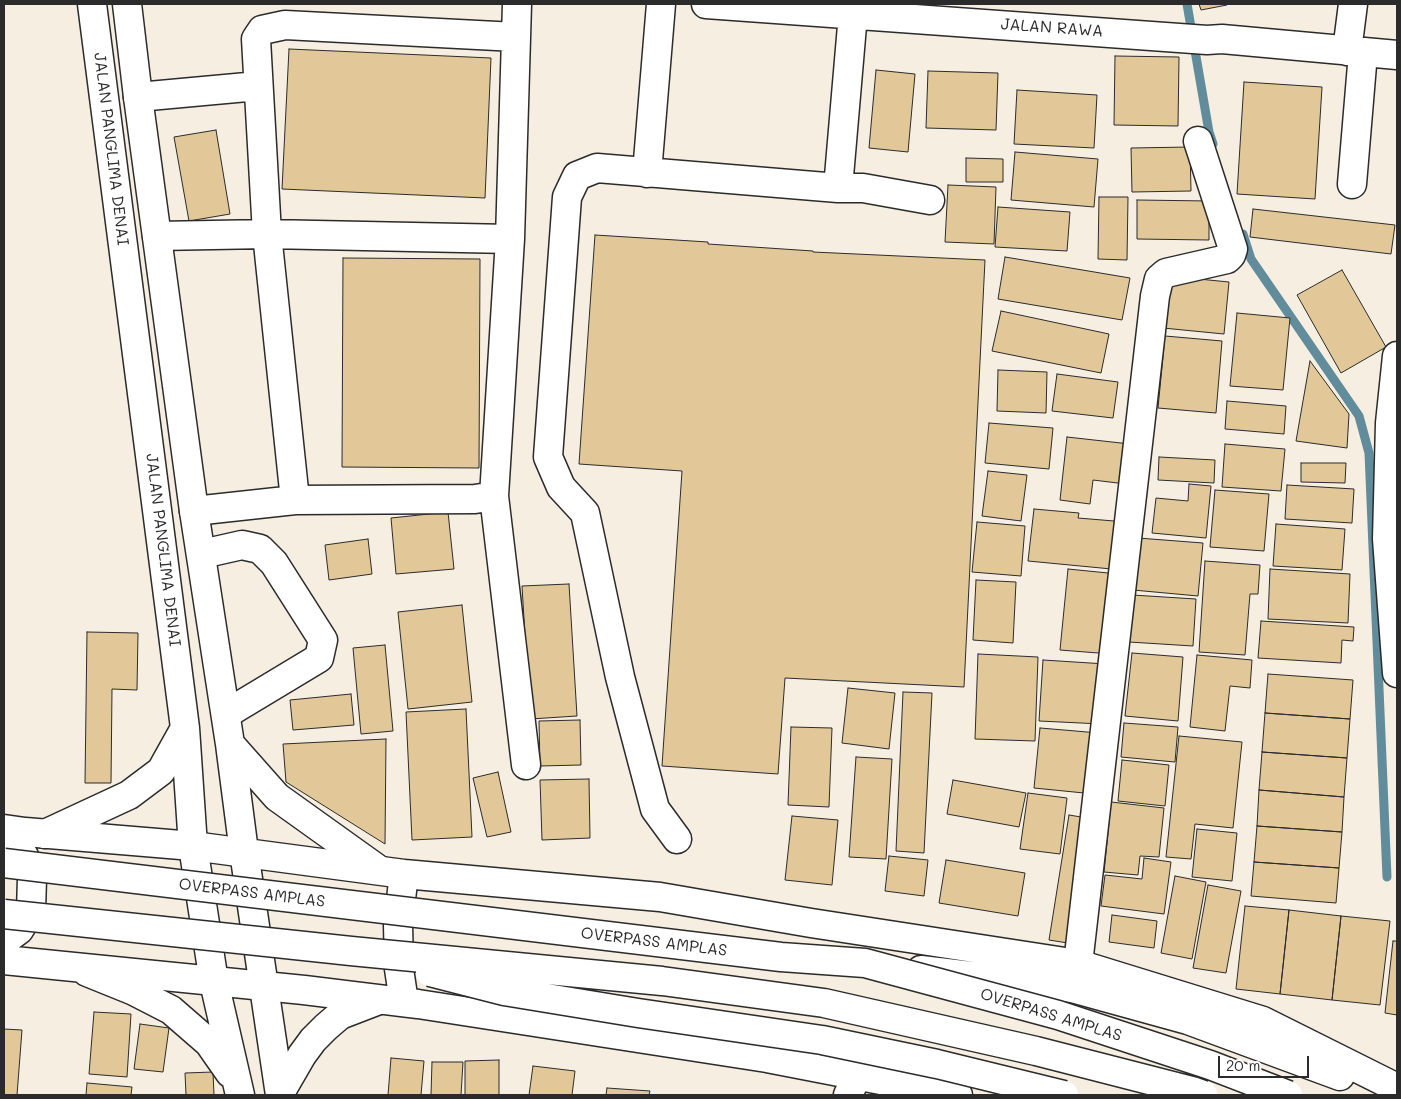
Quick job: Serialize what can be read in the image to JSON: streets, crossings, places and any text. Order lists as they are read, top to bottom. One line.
{"streets":{"main road":["JALAN RAWA","JALAN PANGLIMA DENAI","OVERPASS AMPLAS"]},"scale_bar":"20 m"}
